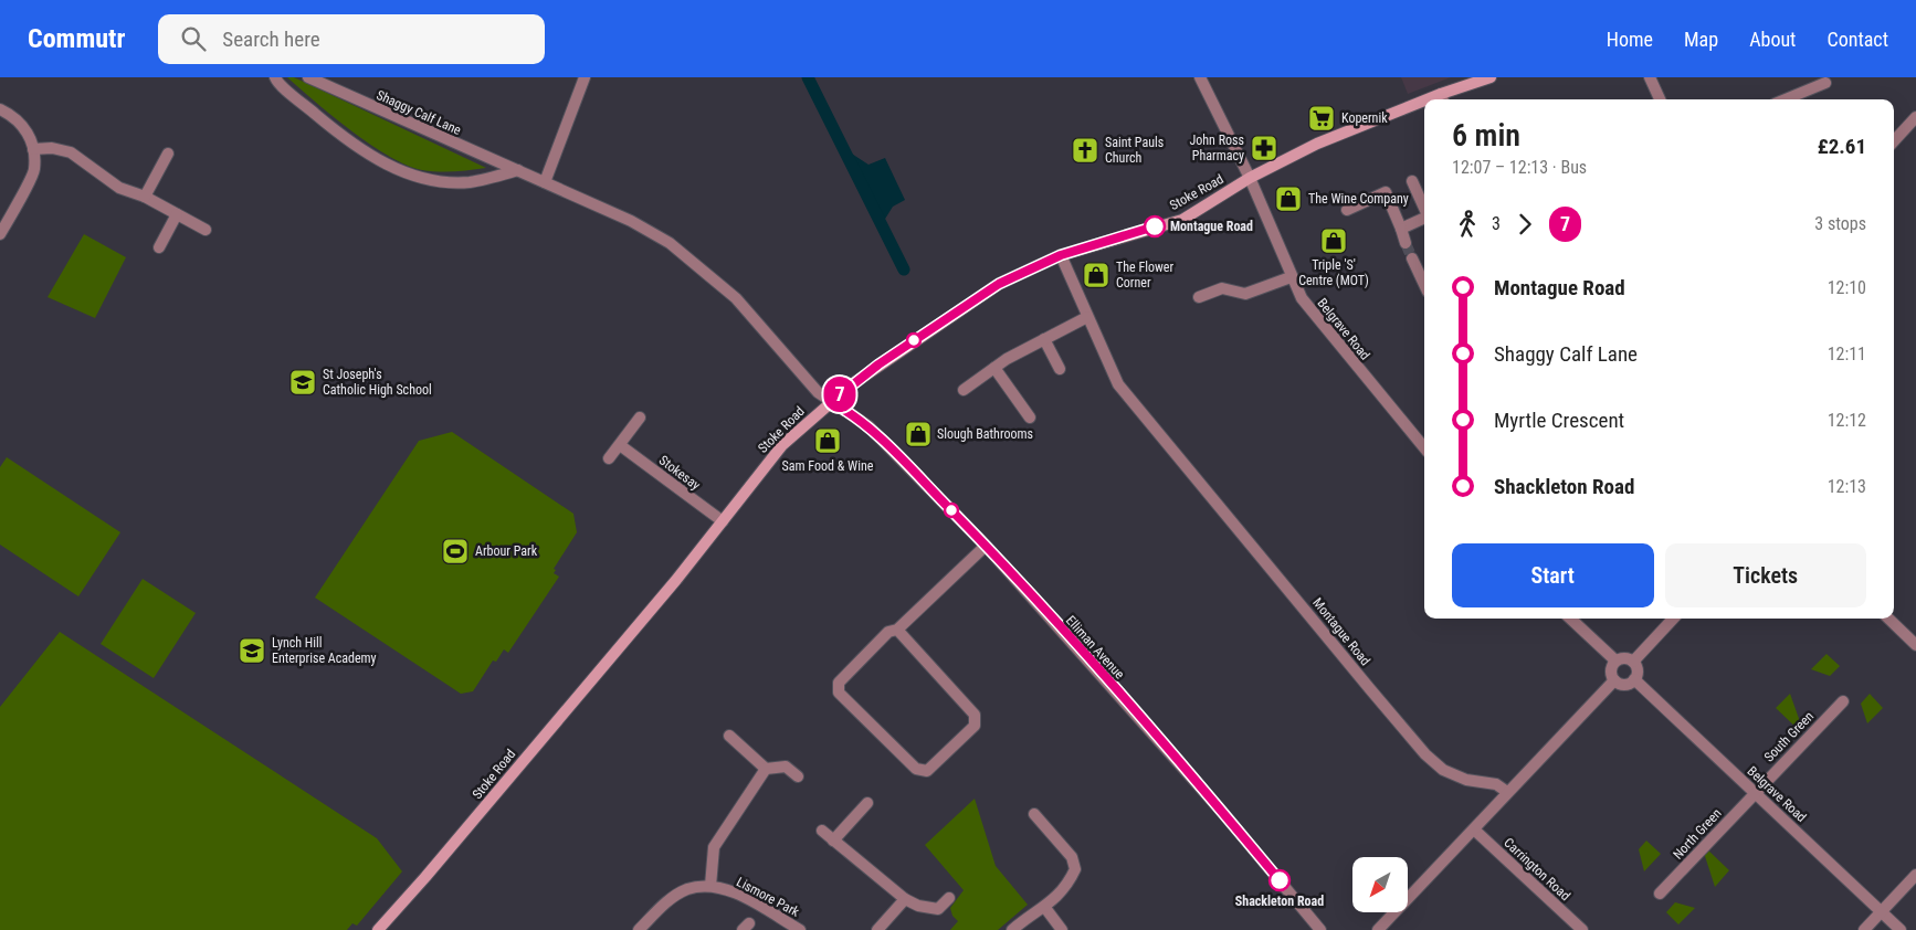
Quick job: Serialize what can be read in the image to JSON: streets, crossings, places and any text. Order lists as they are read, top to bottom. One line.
{"streets":{"main road":["Stoke Road"],"street":["Shaggy Calf Lane","Belgrave Road","Stokesay","Montague Road","Elliman Avenue","South Green","North Green","Carrington Road","Lismore Park"]},"crossings":[["Shaggy Calf Lane","Stoke Road"],["Shaggy Calf Lane","Elliman Avenue"],["Stoke Road","Belgrave Road"],["Stoke Road","Stokesay"],["Stoke Road","Montague Road"],["Stoke Road","Elliman Avenue"],["Belgrave Road","South Green"],["Belgrave Road","North Green"],["South Green","North Green"]],"places":{"supermarket":["Kopernik"],"pharmacy":["John Ross Pharmacy"],"church":["Saint Pauls Church"],"shop":["The Wine Company","Triple 'S' Centre (MOT)","The Flower Corner","Slough Bathrooms","Sam Food & Wine"],"other":["Montague Road","Shackleton Road"],"school or university":["St Joseph's Catholic High School","Lynch Hill Enterprise Academy"],"sports":["Arbour Park"]},"lines":["bus line 7"],"north":"bottom left","page":{"header":"Commutr","search":"Search here","nav":["Home","Map","About","Contact"],"on_map":"7","heading":["6 min","12:07 – 12:13 · Bus","£2.61"],"legs":["3","7","3 stops"],"list":[{"name":"Montague Road","value":"12:10"},{"name":"Shaggy Calf Lane","value":"12:11"},{"name":"Myrtle Crescent","value":"12:12"},{"name":"Shackleton Road","value":"12:13"}],"buttons":["Start","Tickets"]}}
